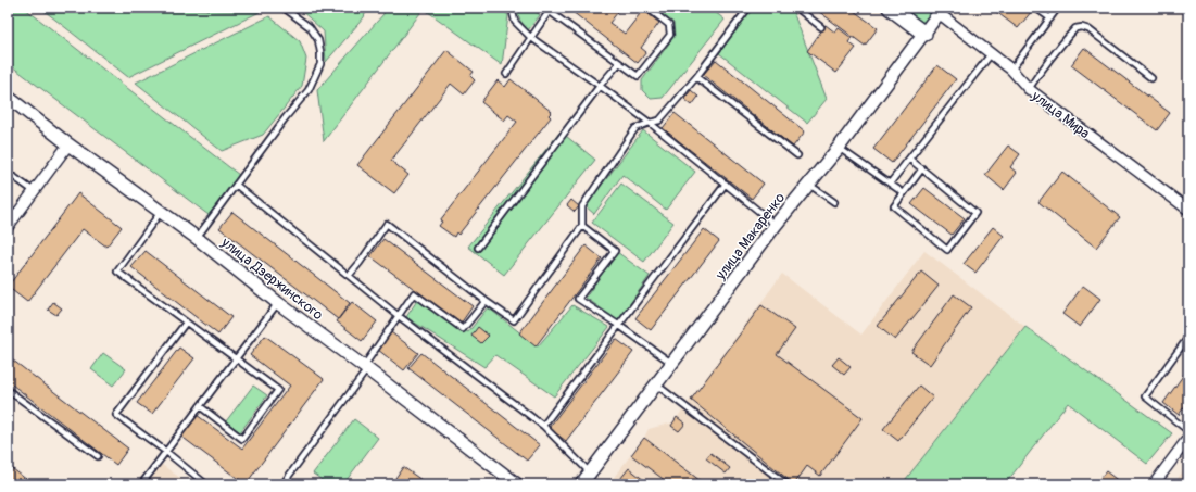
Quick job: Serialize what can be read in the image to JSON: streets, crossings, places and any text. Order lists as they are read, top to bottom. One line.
{"streets":{"street":["улица Мира","улица Макаренко","улица Дзержинского"]},"crossings":[["улица Мира","улица Макаренко"]]}
